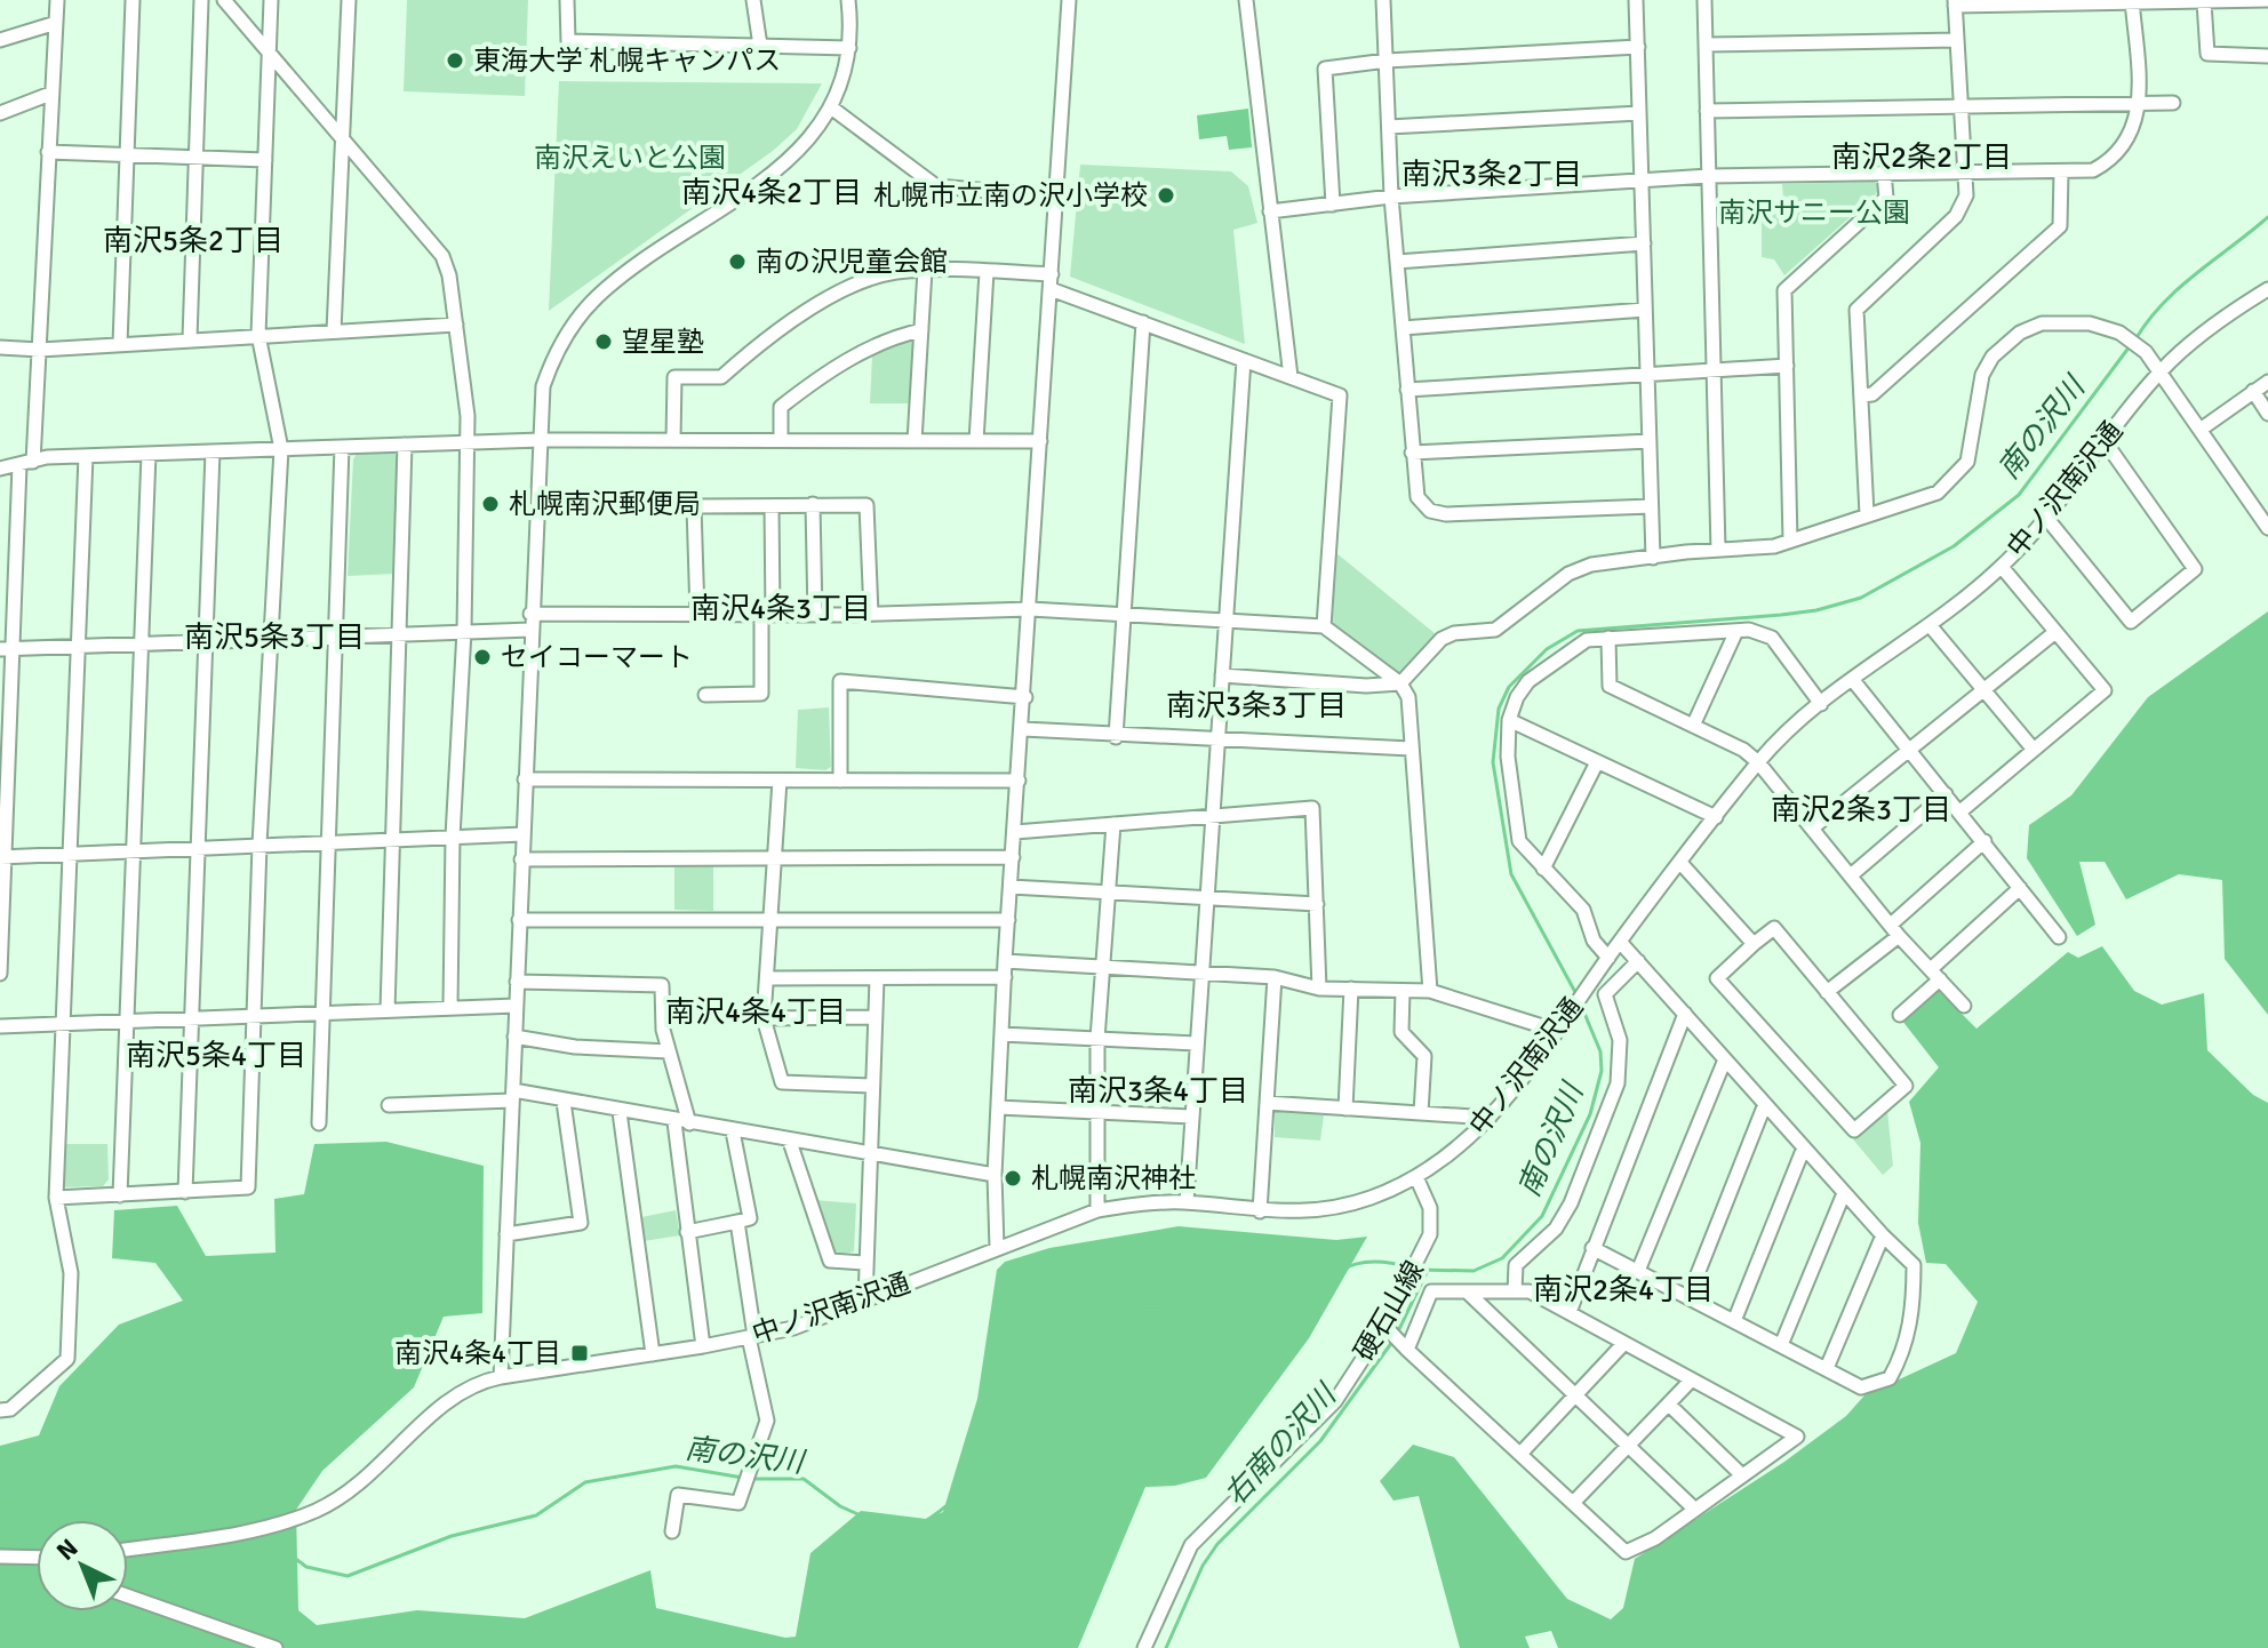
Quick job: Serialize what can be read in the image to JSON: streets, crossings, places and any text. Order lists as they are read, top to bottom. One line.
{"streets":{"street":["中ノ沢南沢通","硬石山線"]},"crossings":[["中ノ沢南沢通","硬石山線"]],"districts":["南沢2条2丁目","南沢3条2丁目","南沢4条2丁目","南沢5条2丁目","南沢4条3丁目","南沢5条3丁目","南沢3条3丁目","南沢2条3丁目","南沢4条4丁目","南沢5条4丁目","南沢3条4丁目","南沢2条4丁目"],"water":["南の沢川","右南の沢川"],"parks":["南沢えいと公園","南沢サニー公園"],"places":{"other":["東海大学 札幌キャンパス","札幌市立南の沢小学校","南の沢児童会館","望星塾","札幌南沢郵便局","セイコーマート","札幌南沢神社"],"transit":["南沢4条4丁目"]},"north":"top left"}
